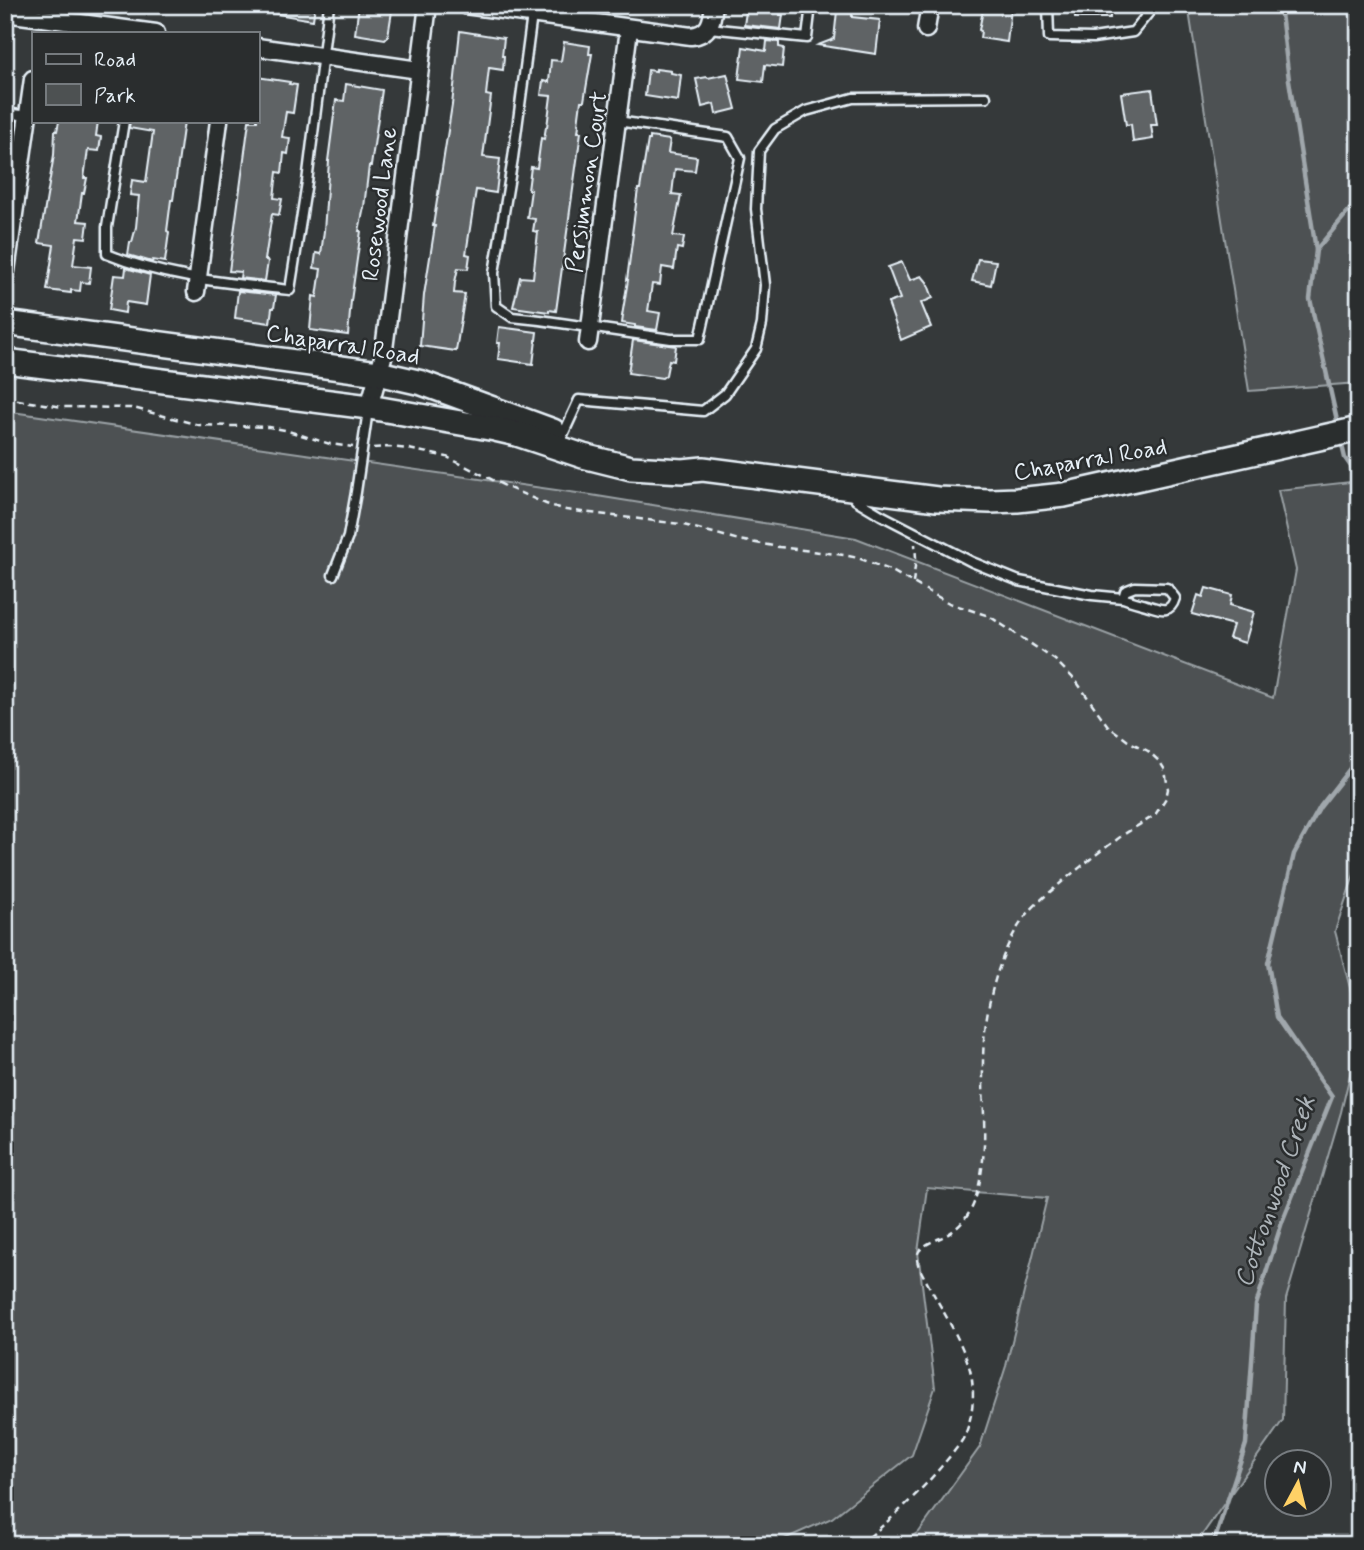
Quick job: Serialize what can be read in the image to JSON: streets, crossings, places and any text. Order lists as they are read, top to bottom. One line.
{"streets":{"main road":["Chaparral Road"],"street":["Persimmon Court","Rosewood Lane"]},"crossings":[["Rosewood Lane","Chaparral Road"]],"water":["Cottonwood Creek"],"legend":["Road","Park"],"north":"top"}
